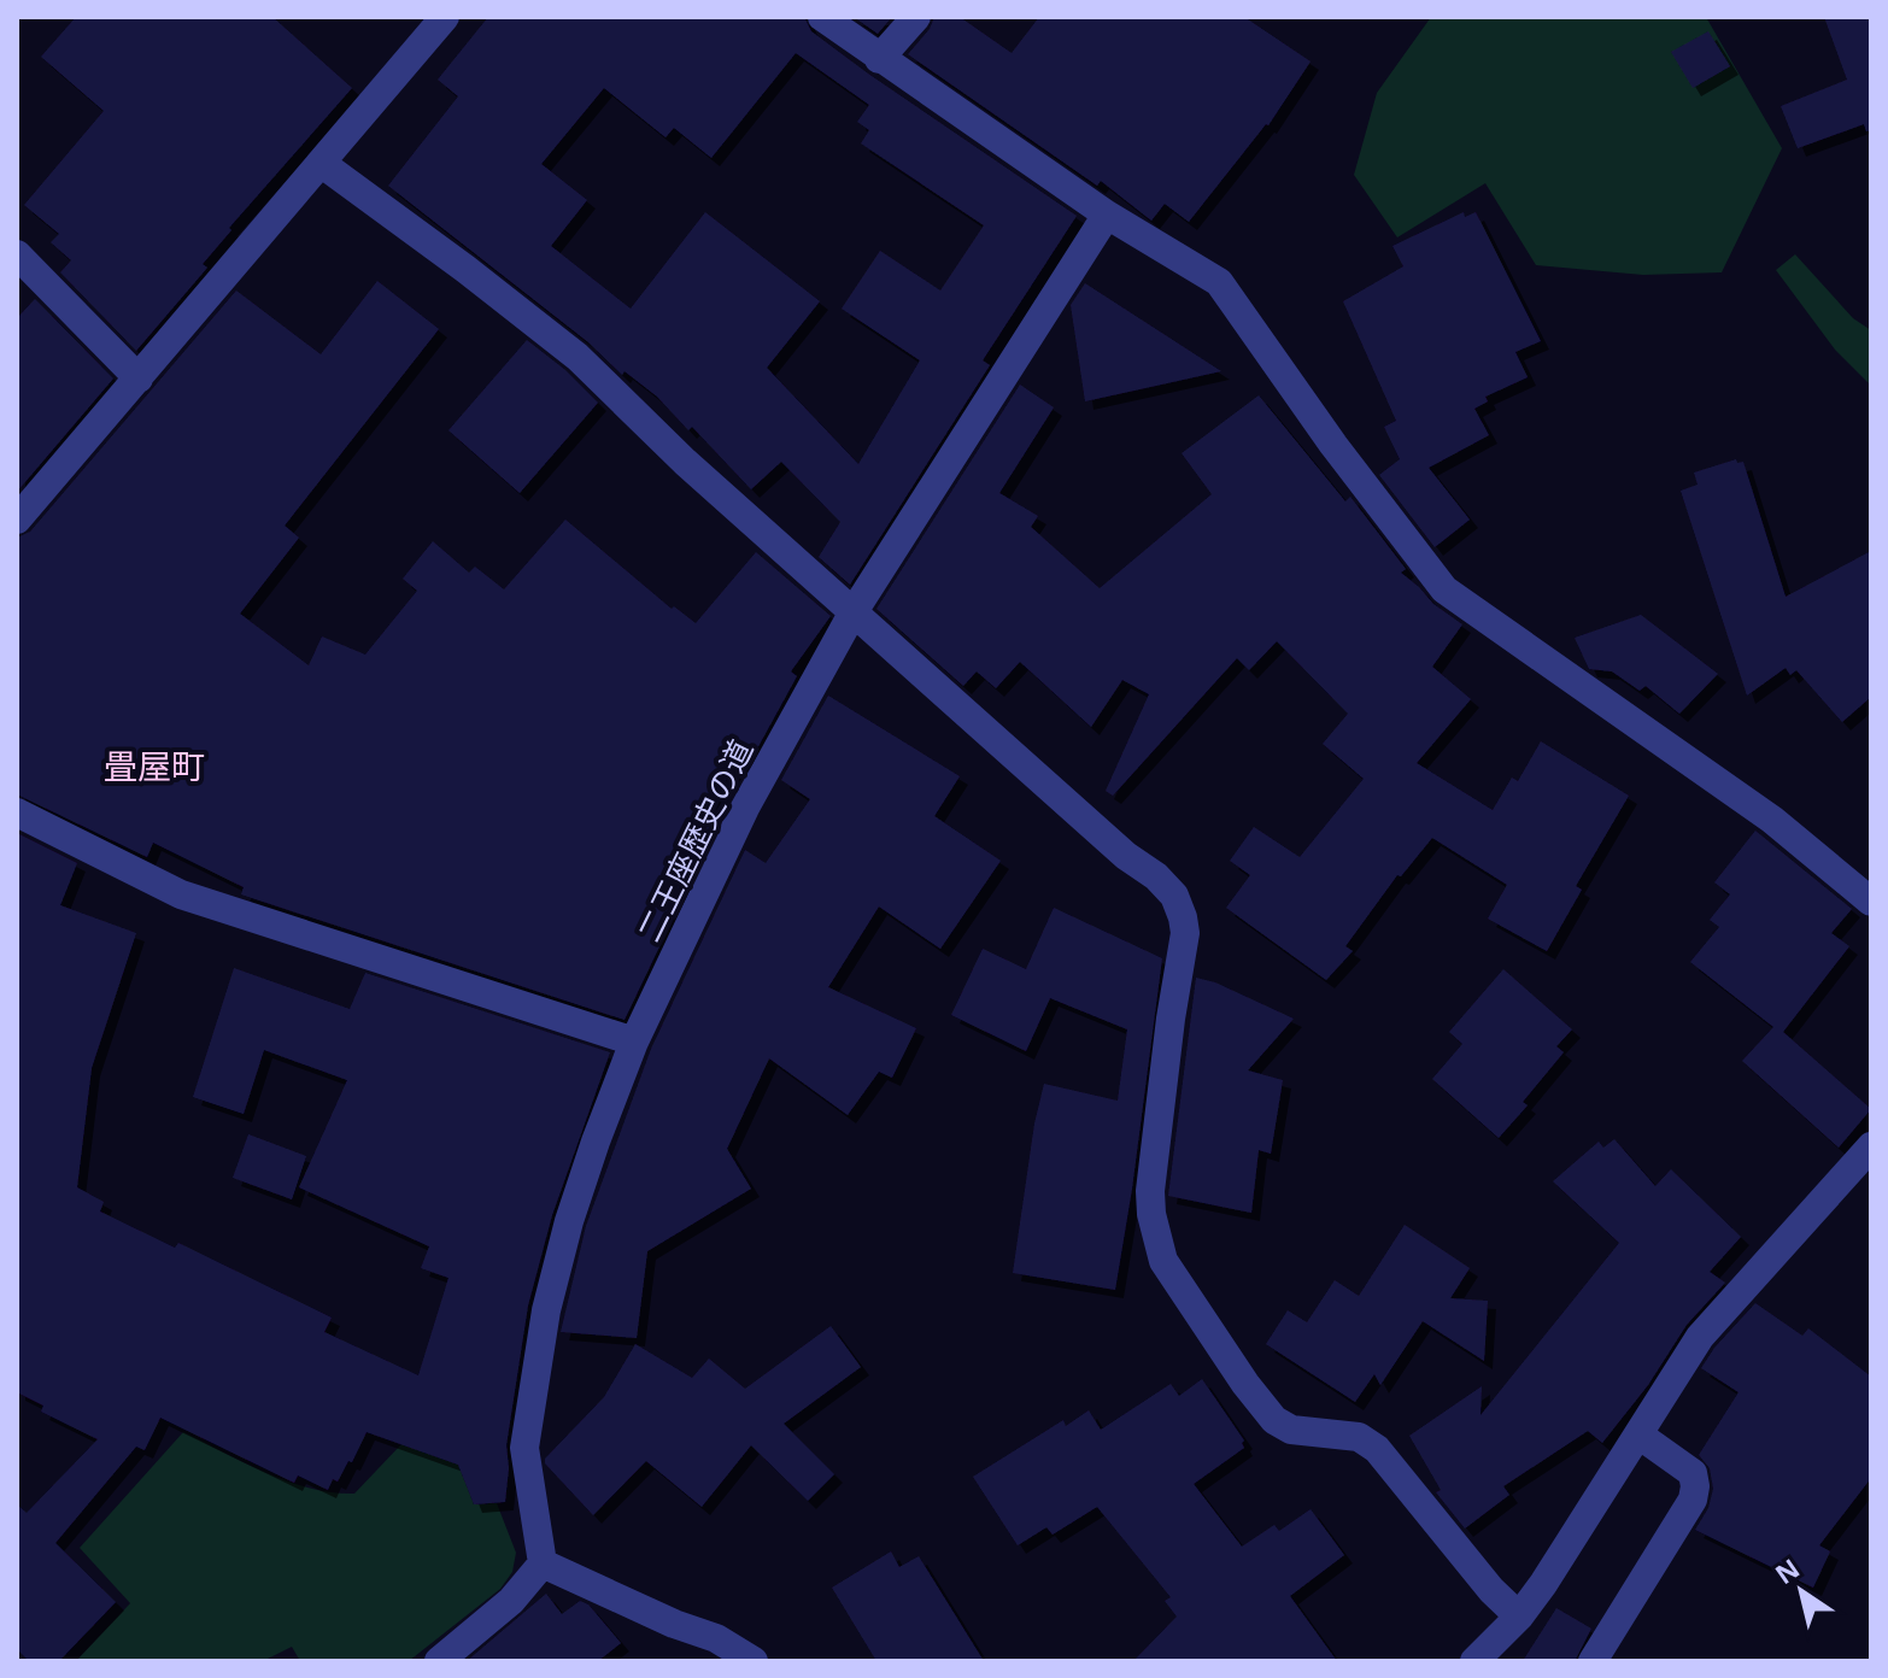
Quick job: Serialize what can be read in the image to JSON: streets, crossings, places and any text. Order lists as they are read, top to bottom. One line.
{"streets":{"street":["二王座歴史の道"]},"districts":["畳屋町"],"north":"top left"}
